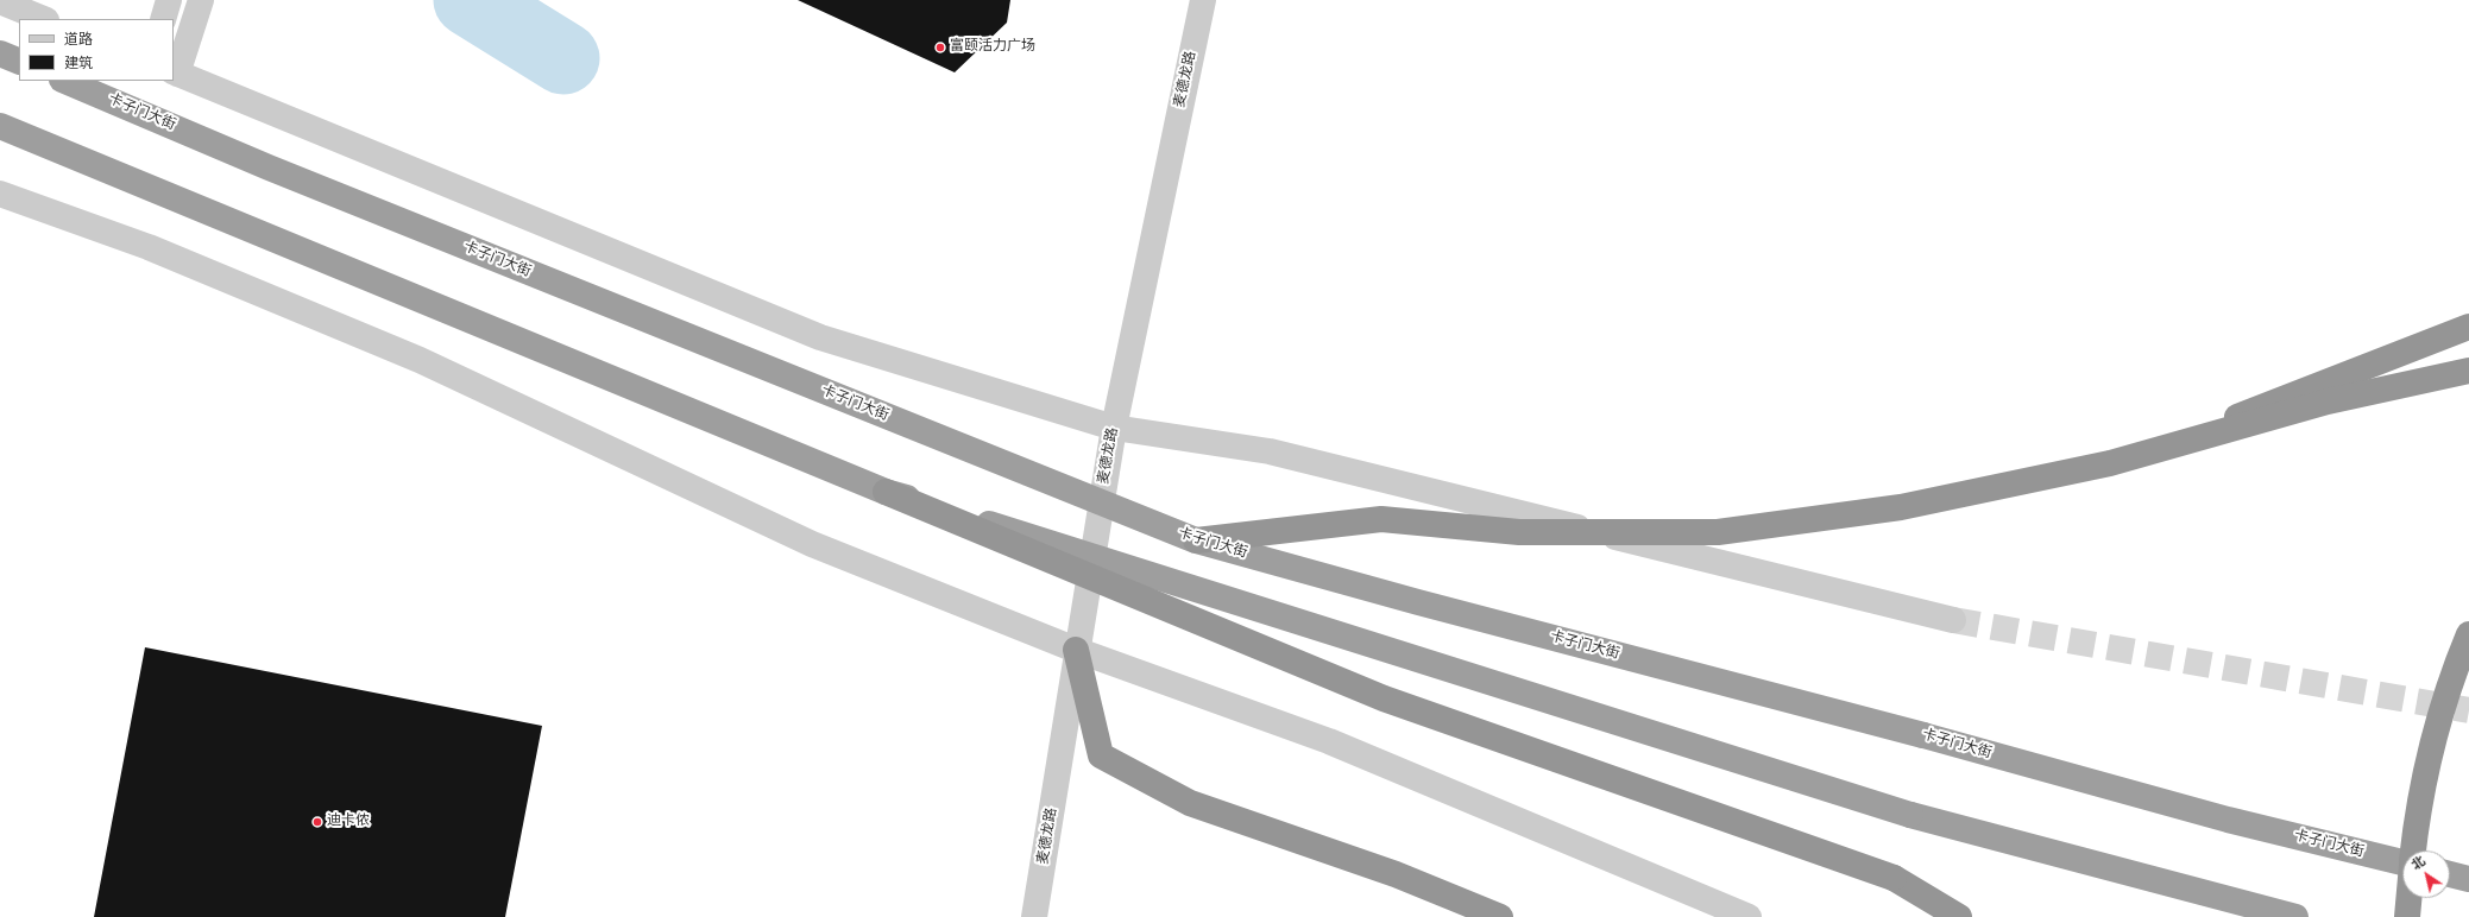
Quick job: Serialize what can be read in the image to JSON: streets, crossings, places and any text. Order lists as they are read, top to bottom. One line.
{"streets":{"highway":["卡子门大街"],"street":["麦德龙路"]},"places":["富颐活力广场","迪卡侬"],"legend":["道路","建筑"],"north":"top left"}
